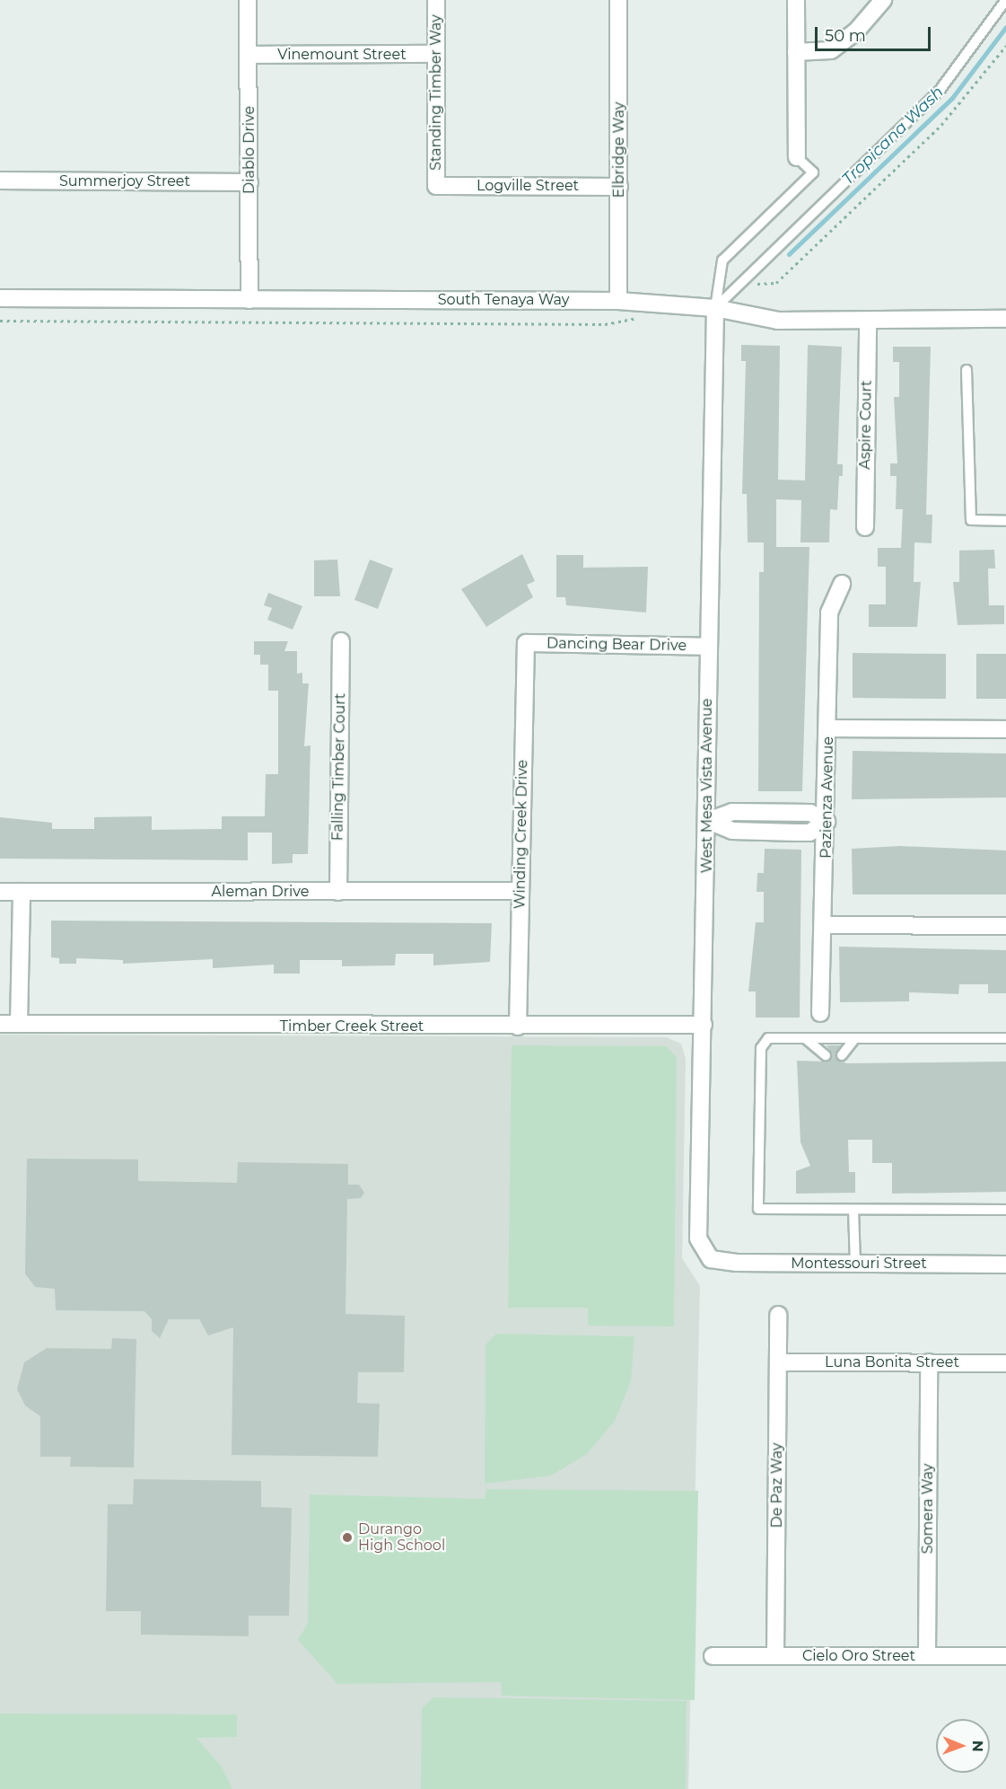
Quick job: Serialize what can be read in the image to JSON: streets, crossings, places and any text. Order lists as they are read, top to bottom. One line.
{"streets":{"street":["Vinemount Street","Standing Timber Way","Diablo Drive","Elbridge Way","Summerjoy Street","Logville Street","South Tenaya Way","Aspire Court","Dancing Bear Drive","Falling Timber Court","West Mesa Vista Avenue","Pazienza Avenue","Winding Creek Drive","Aleman Drive","Timber Creek Street","Montessouri Street","Luna Bonita Street","De Paz Way","Somera Way","Cielo Oro Street"]},"crossings":[["Vinemount Street","Standing Timber Way"],["Vinemount Street","Diablo Drive"],["Standing Timber Way","Logville Street"],["Diablo Drive","Summerjoy Street"],["Diablo Drive","South Tenaya Way"],["Elbridge Way","Logville Street"],["Elbridge Way","South Tenaya Way"],["South Tenaya Way","Aspire Court"],["South Tenaya Way","West Mesa Vista Avenue"],["Dancing Bear Drive","West Mesa Vista Avenue"],["Dancing Bear Drive","Winding Creek Drive"],["Falling Timber Court","Aleman Drive"],["West Mesa Vista Avenue","Timber Creek Street"],["West Mesa Vista Avenue","Montessouri Street"],["Winding Creek Drive","Aleman Drive"],["Winding Creek Drive","Timber Creek Street"],["Luna Bonita Street","De Paz Way"],["Luna Bonita Street","Somera Way"],["De Paz Way","Cielo Oro Street"],["Somera Way","Cielo Oro Street"]],"water":["Tropicana Wash"],"places":["Durango High School"],"scale_bar":"50 m","north":"right"}
